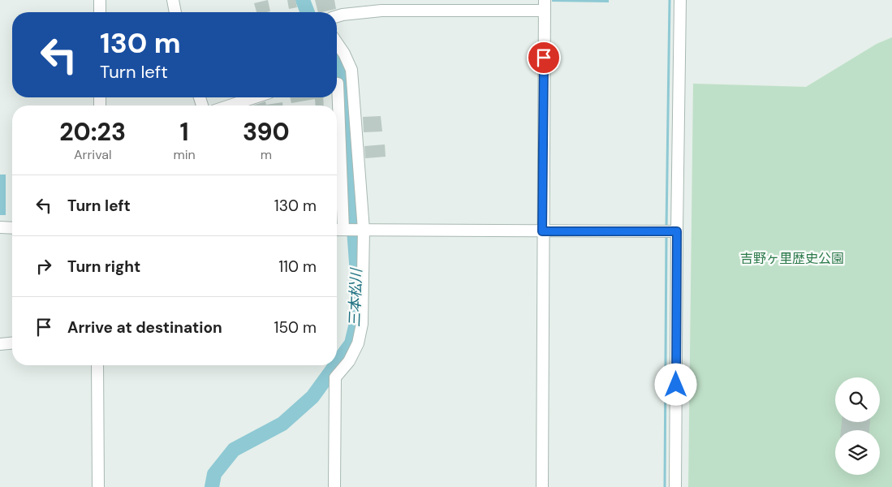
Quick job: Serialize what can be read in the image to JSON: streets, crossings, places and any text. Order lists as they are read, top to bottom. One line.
{"water":["三本松川"],"parks":["吉野ヶ里歴史公園"],"page":{"turn":["130 m","Turn left"],"eta":["20:23","Arrival","1","min","390","m"],"list":[{"name":"Turn left","value":"130 m"},{"name":"Turn right","value":"110 m"},{"name":"Arrive at destination","value":"150 m"}]}}
